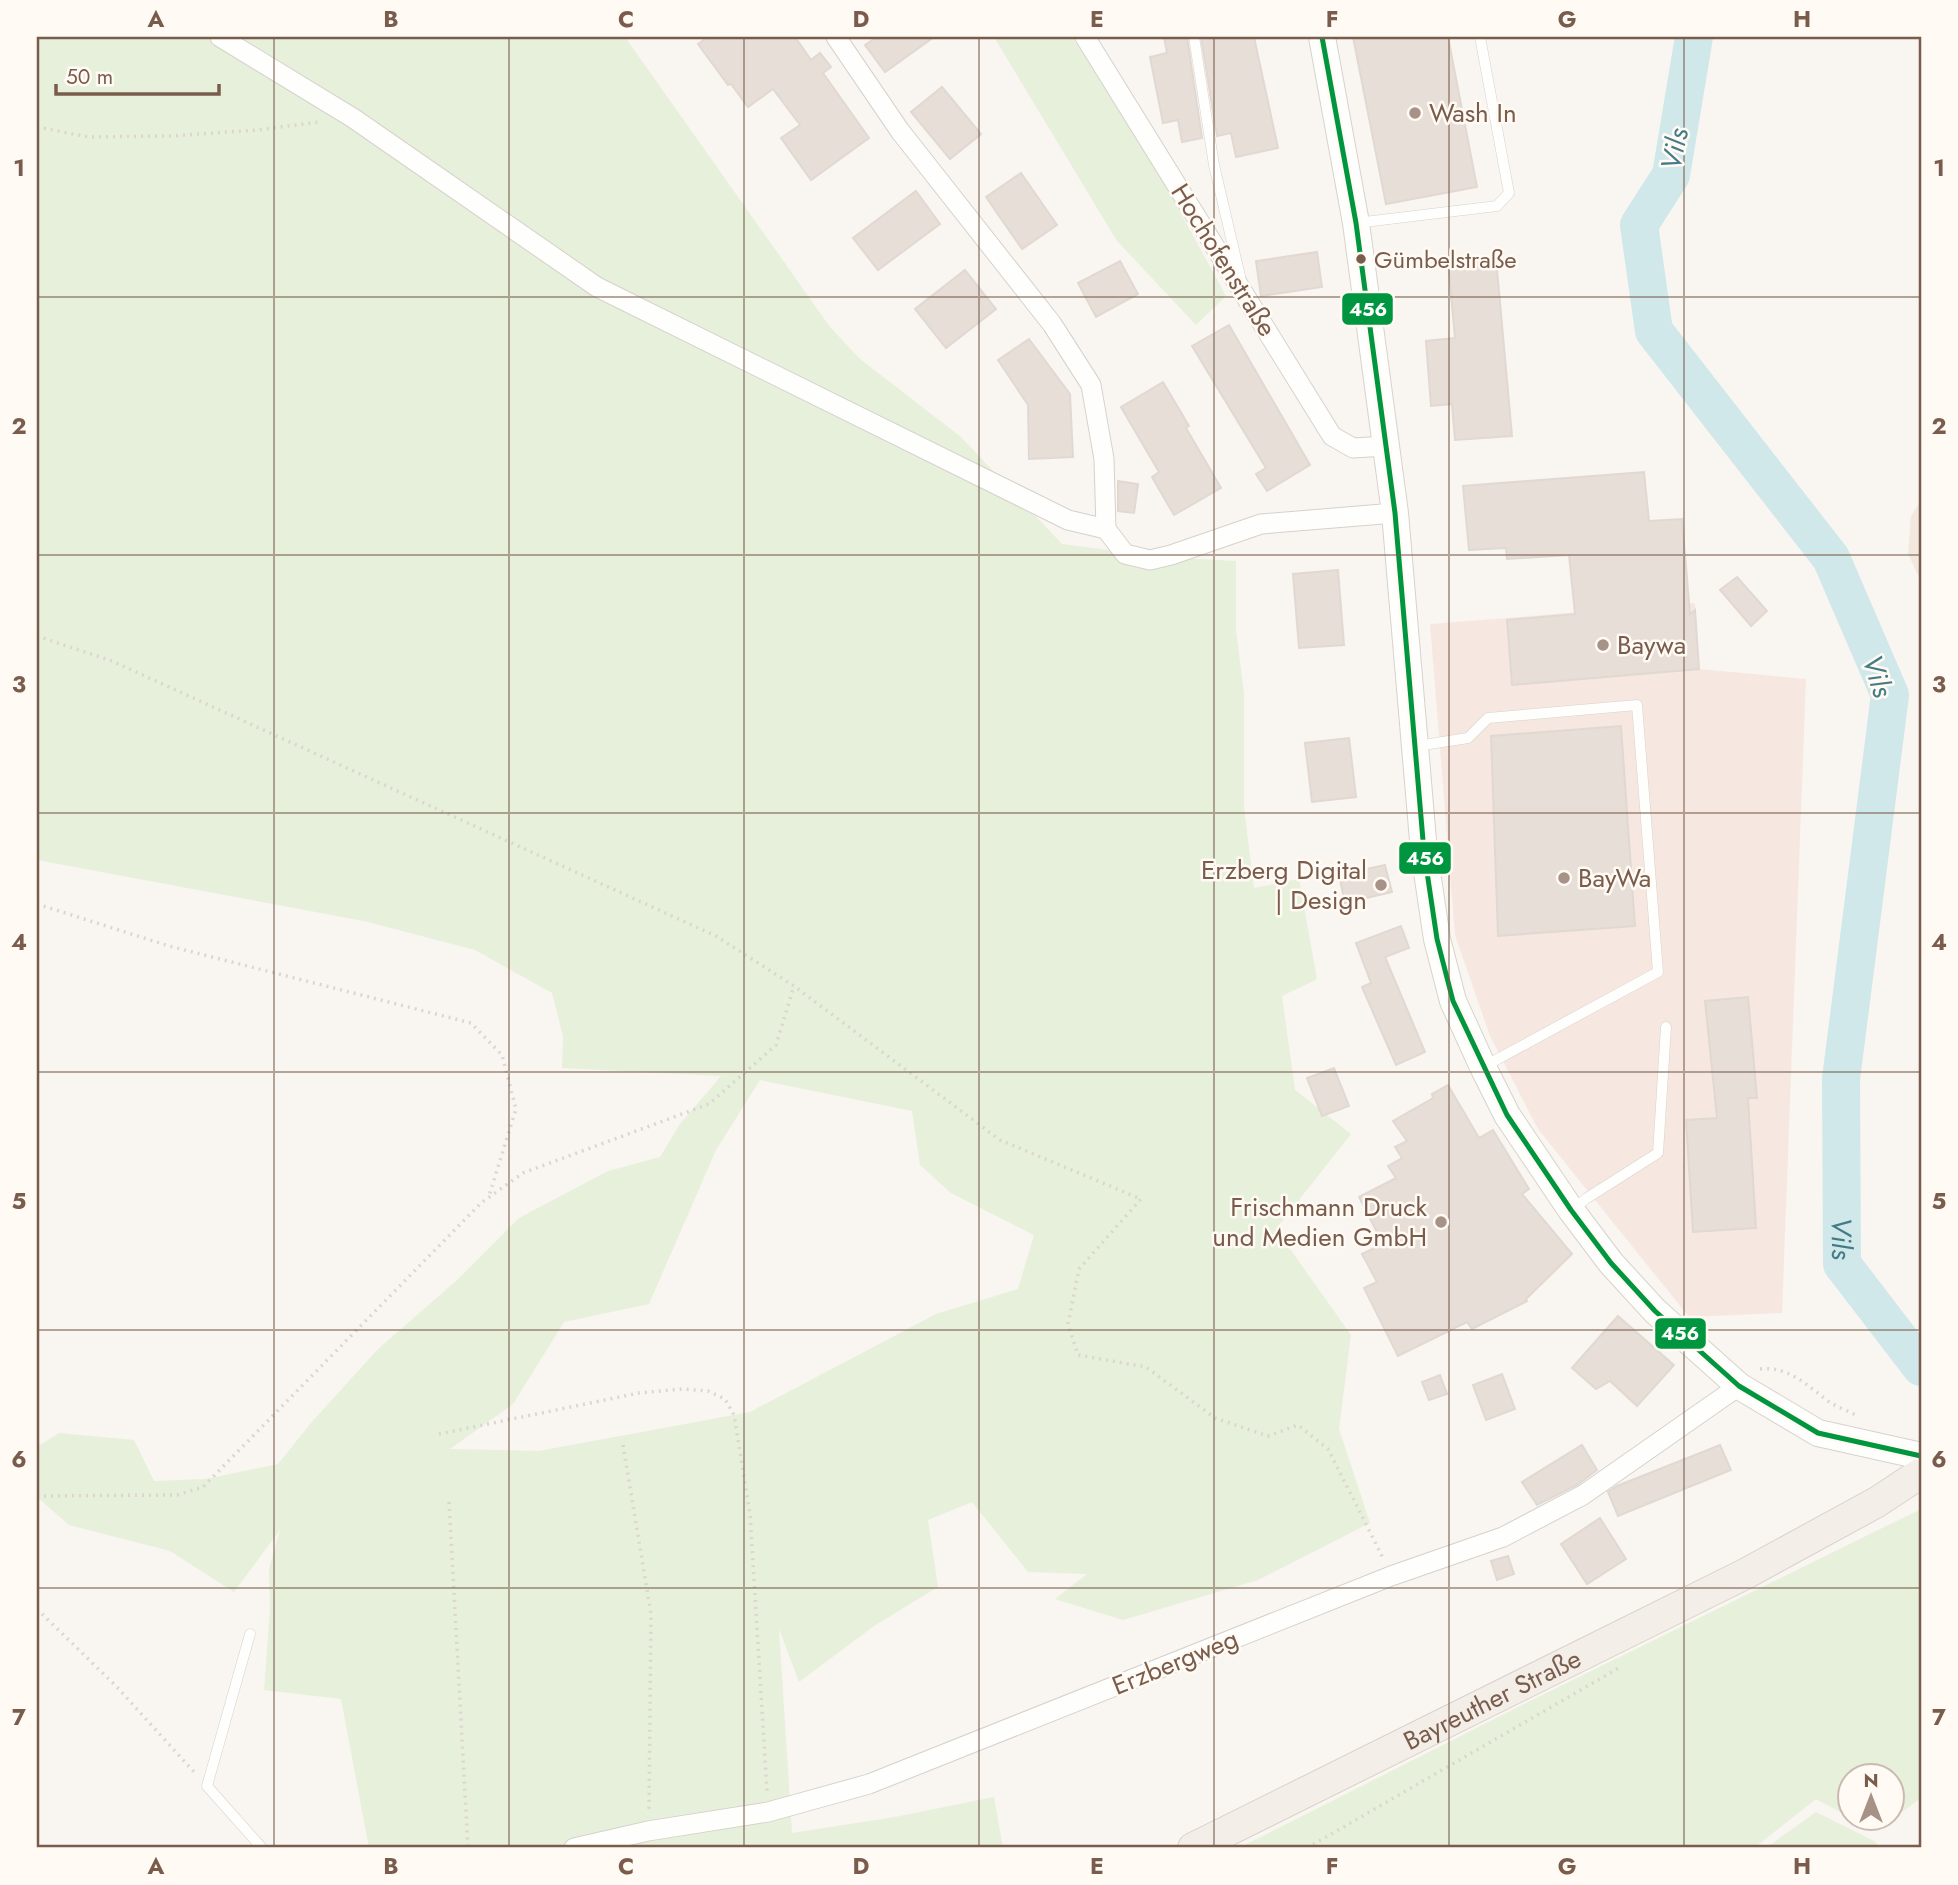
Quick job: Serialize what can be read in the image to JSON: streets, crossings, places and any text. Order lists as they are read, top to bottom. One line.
{"streets":{"main road":["Bayreuther Straße"],"street":["Hochofenstraße","Erzbergweg"]},"water":["Vils"],"places":["Wash In","Gümbelstraße","Baywa","BayWa","Erzberg Digital | Design","Frischmann Druck und Medien GmbH"],"lines":["transit line 456"],"scale_bar":"50 m","north":"top","grid":{"columns":["A","B","C","D","E","F","G","H"],"rows":["1","2","3","4","5","6","7"]}}
